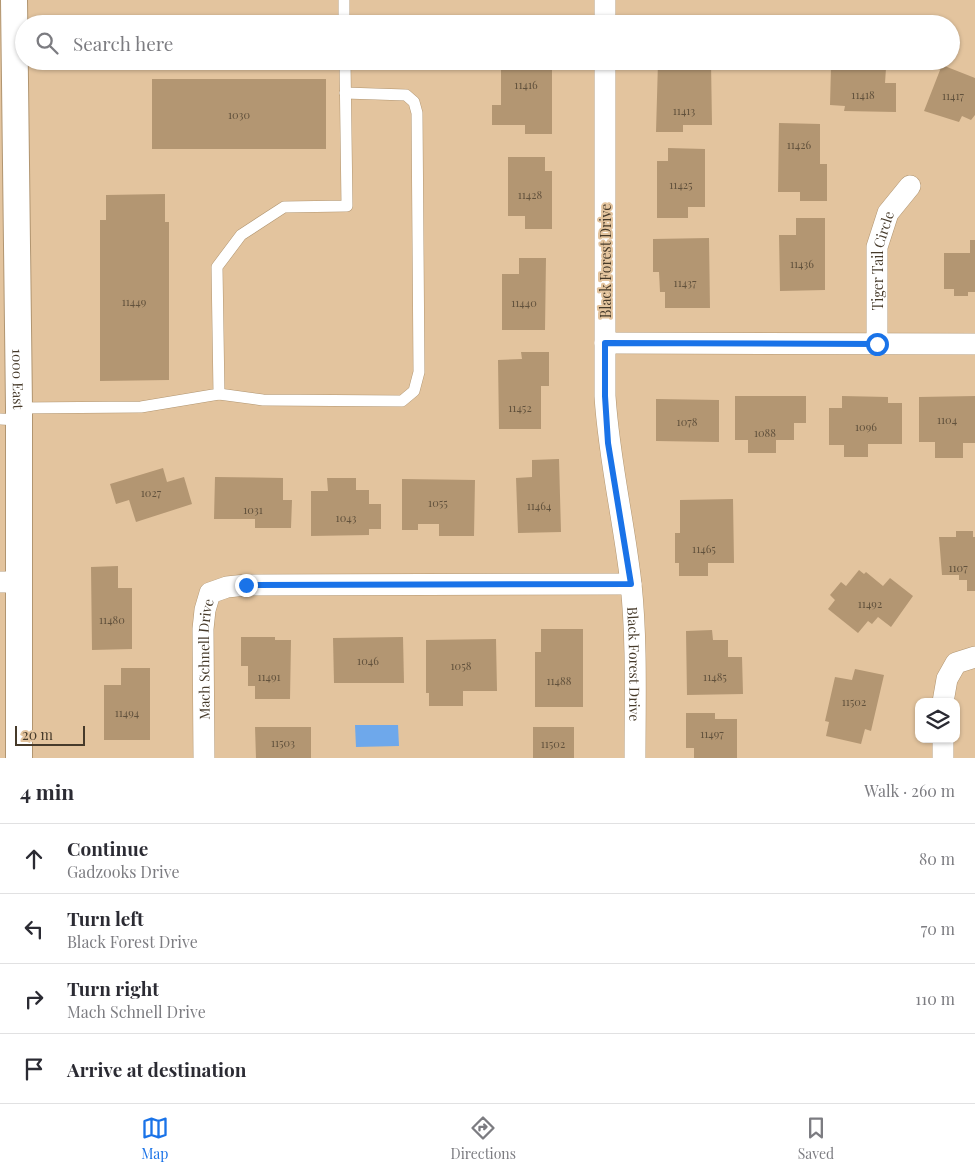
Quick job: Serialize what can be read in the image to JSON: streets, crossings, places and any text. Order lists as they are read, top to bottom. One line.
{"streets":{"street":["Black Forest Drive","Tiger Tail Circle","1000 East","Mach Schnell Drive"]},"crossings":[["Black Forest Drive","Mach Schnell Drive"]],"house_numbers":["11416","11418","11417","11413","1030","11426","11425","11428","11436","11437","11449","11440","11452","1104","1078","1096","1088","1027","1055","11464","1031","1043","11465","1107","11492","11480","1046","1058","11491","11485","11488","11502","11494","11497","11503","11502"],"scale_bar":"20 m","page":{"search":"Search here","scale":"20 m","heading":["4 min","Walk · 260 m"],"list":[["Continue","Gadzooks Drive","80 m"],["Turn left","Black Forest Drive","70 m"],["Turn right","Mach Schnell Drive","110 m"],"Arrive at destination"],"nav":["Map","Directions","Saved"]}}
